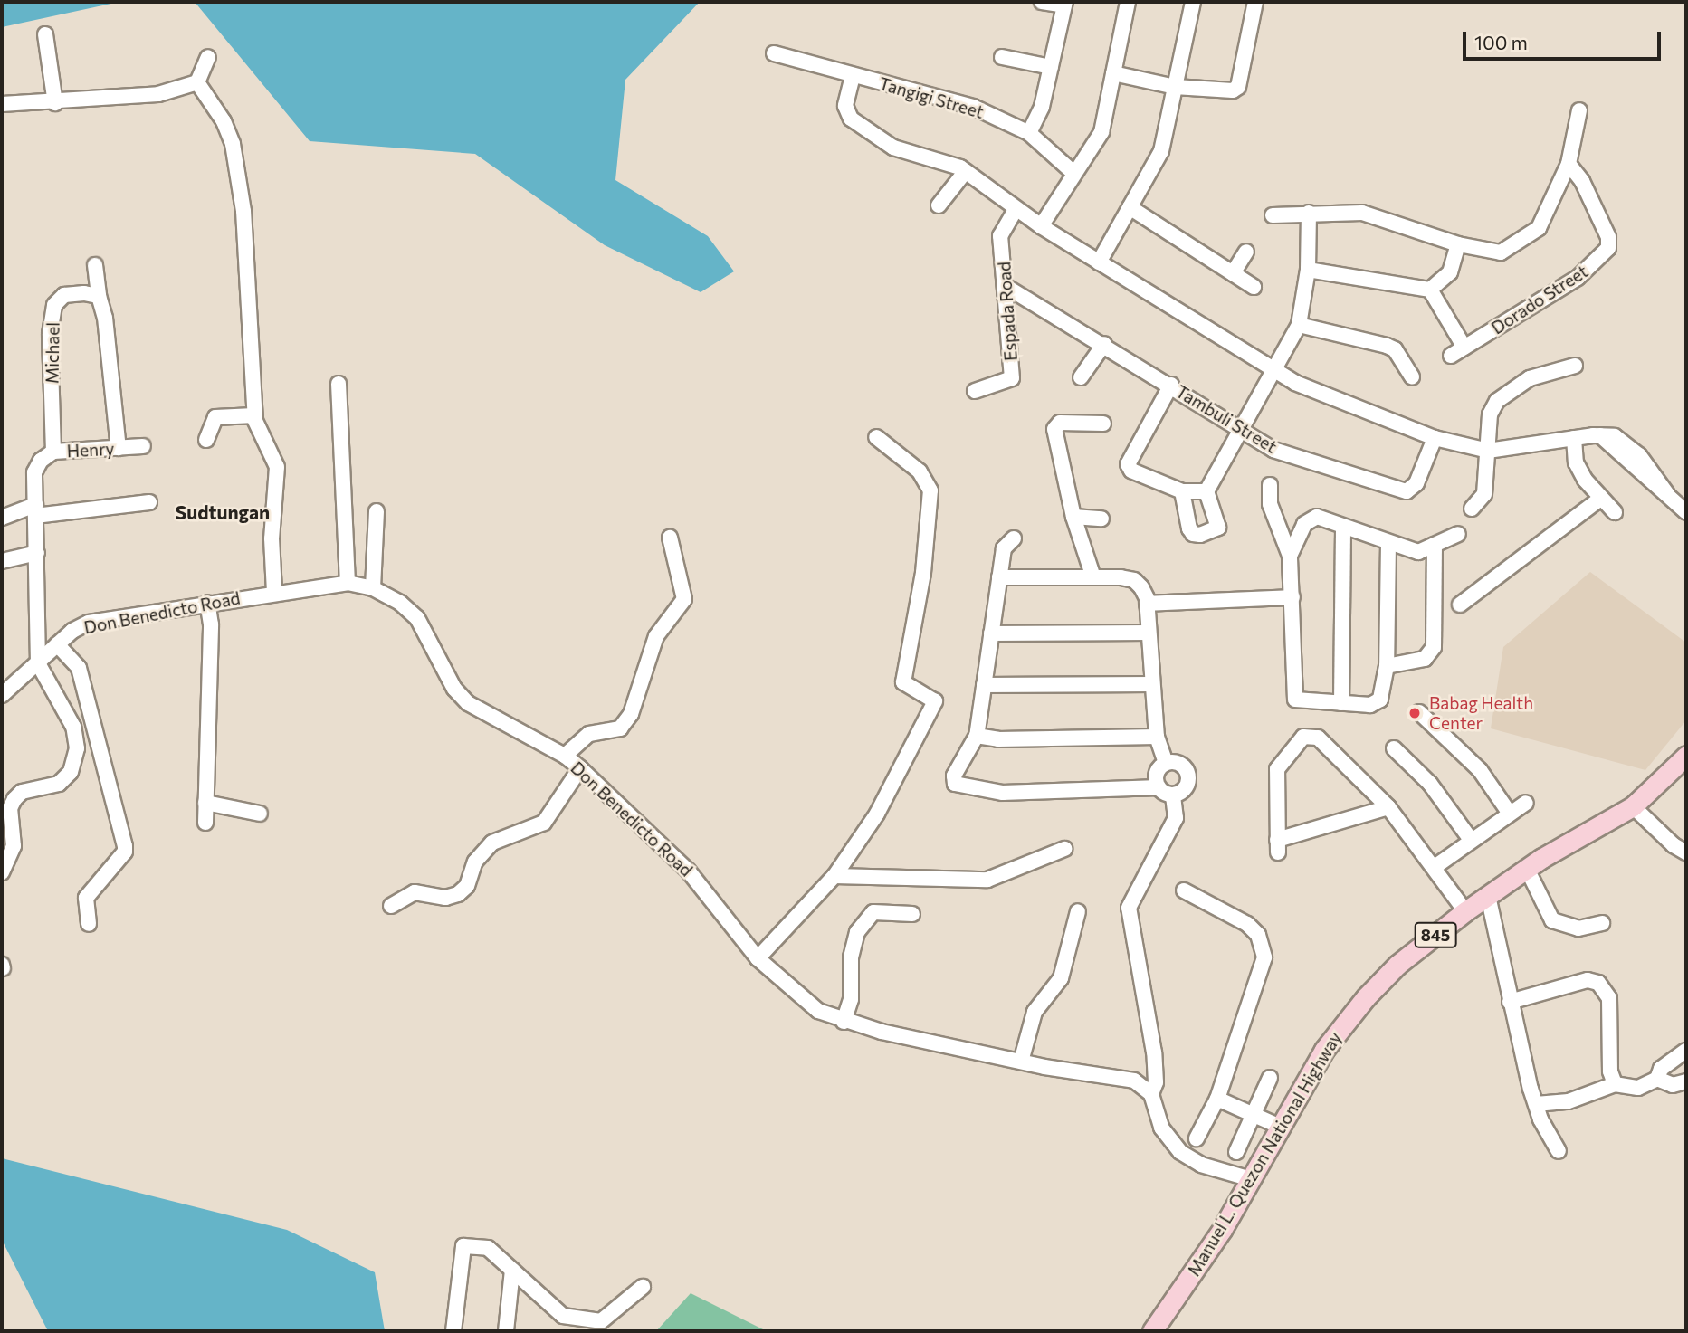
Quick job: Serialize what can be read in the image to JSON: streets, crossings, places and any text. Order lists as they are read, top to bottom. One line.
{"streets":{"main road":["845","Manuel L. Quezon National Highway"],"street":["Tangigi Street","Dorado Street","Espada Road","Michael","Tambuli Street","Henry","Don Benedicto Road"]},"crossings":[["Espada Road","Tambuli Street"],["Michael","Henry"],["Michael","Don Benedicto Road"]],"districts":["Sudtungan"],"places":["Babag Health Center"],"scale_bar":"100 m"}
